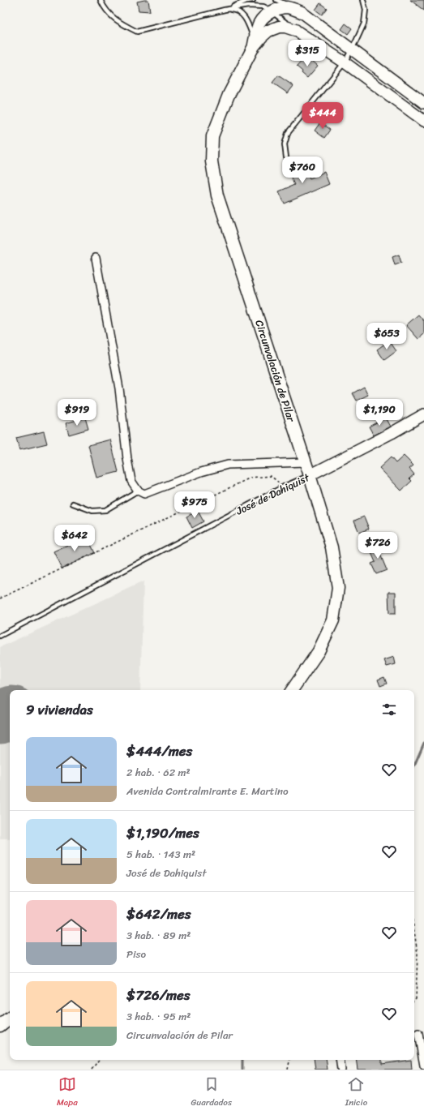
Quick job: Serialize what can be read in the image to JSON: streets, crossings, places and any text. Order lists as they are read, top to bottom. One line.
{"streets":{"main road":["Circunvalación de Pilar","José de Dahiquist"]},"crossings":[["Circunvalación de Pilar","José de Dahiquist"]],"page":{"price":["$315","$444","$760","$653","$919","$1,190","$975","$642","$726"],"heading":"9 viviendas","list":[{"name":"$444/mes","note":"2 hab. · 62 m² · Avenida Contralmirante E. Martino"},{"name":"$1,190/mes","note":"5 hab. · 143 m² · José de Dahiquist"},{"name":"$642/mes","note":"3 hab. · 89 m² · Piso"},{"name":"$726/mes","note":"3 hab. · 95 m² · Circunvalación de Pilar"}],"tabs":["Mapa","Guardados","Inicio"]}}
